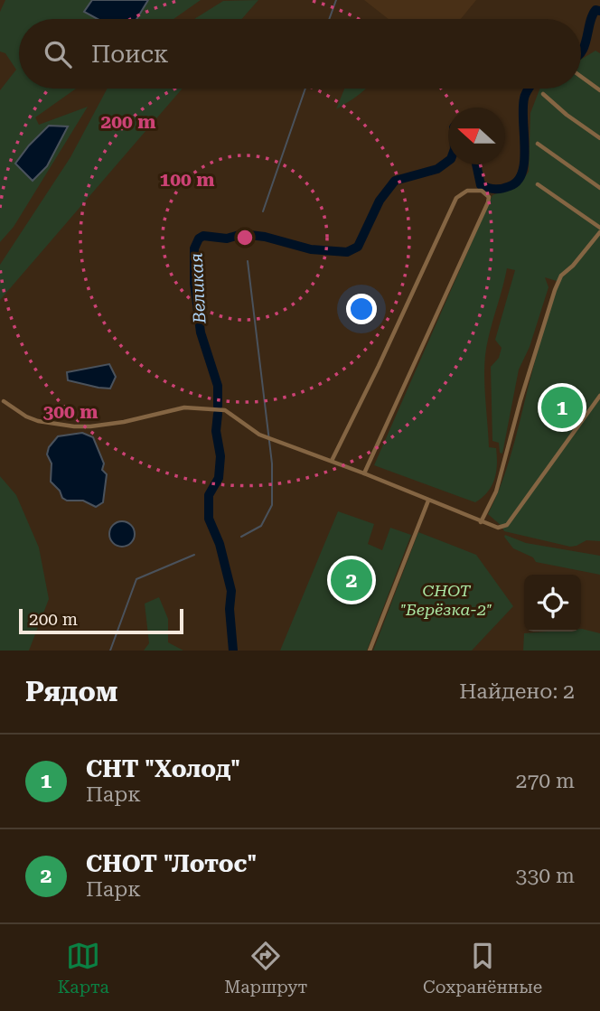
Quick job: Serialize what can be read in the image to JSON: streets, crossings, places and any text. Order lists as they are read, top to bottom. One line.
{"water":["Великая"],"parks":["СНОТ \"Берёзка-2\""],"scale_bar":"200 m","north":"left","page":{"search":"Поиск","pins":["1","2"],"scale":"200 m","heading":["Рядом","Найдено: 2"],"list":[{"mark":"1","name":"СНТ \"Холод\"","note":"Парк","value":"270 m"},{"mark":"2","name":"СНОТ \"Лотос\"","note":"Парк","value":"330 m"}],"nav":["Карта","Маршрут","Сохранённые"]},"rings":["200 m","100 m","300 m"]}
